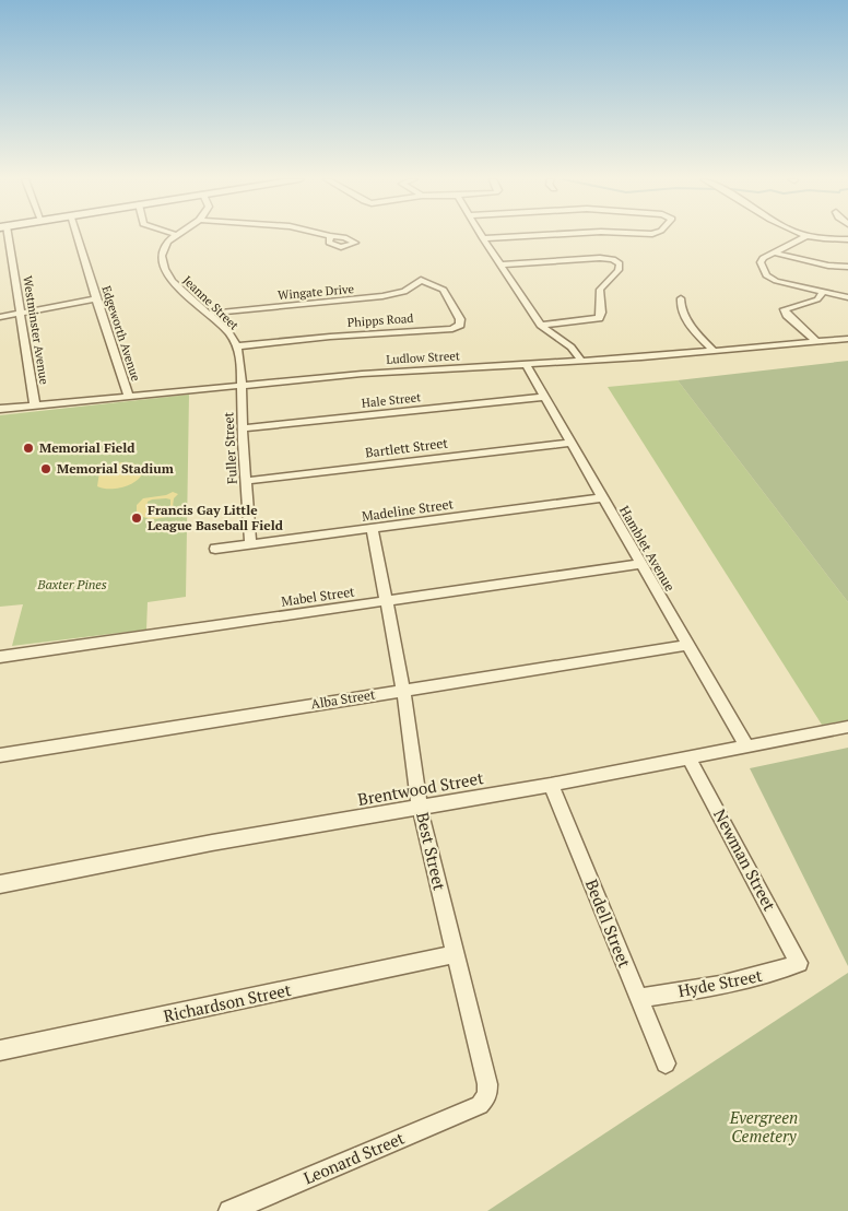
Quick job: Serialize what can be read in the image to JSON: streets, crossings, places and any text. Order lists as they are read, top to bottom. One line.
{"streets":{"street":["Wingate Drive","Jeanne Street","Phipps Road","Westminster Avenue","Edgeworth Avenue","Ludlow Street","Hale Street","Fuller Street","Bartlett Street","Madeline Street","Hamblet Avenue","Mabel Street","Alba Street","Brentwood Street","Best Street","Newman Street","Bedell Street","Hyde Street","Richardson Street","Leonard Street"]},"crossings":[["Wingate Drive","Jeanne Street"],["Wingate Drive","Phipps Road"],["Jeanne Street","Phipps Road"],["Jeanne Street","Ludlow Street"],["Jeanne Street","Fuller Street"],["Westminster Avenue","Ludlow Street"],["Edgeworth Avenue","Ludlow Street"],["Ludlow Street","Fuller Street"],["Ludlow Street","Hamblet Avenue"],["Hale Street","Fuller Street"],["Hale Street","Hamblet Avenue"],["Fuller Street","Bartlett Street"],["Fuller Street","Madeline Street"],["Bartlett Street","Hamblet Avenue"],["Madeline Street","Hamblet Avenue"],["Madeline Street","Best Street"],["Hamblet Avenue","Mabel Street"],["Hamblet Avenue","Alba Street"],["Hamblet Avenue","Brentwood Street"],["Mabel Street","Best Street"],["Alba Street","Best Street"],["Brentwood Street","Best Street"],["Brentwood Street","Newman Street"],["Brentwood Street","Bedell Street"],["Best Street","Richardson Street"],["Best Street","Leonard Street"],["Newman Street","Hyde Street"],["Bedell Street","Hyde Street"]],"parks":["Baxter Pines","Evergreen Cemetery"],"places":["Memorial Field","Memorial Stadium","Francis Gay Little League Baseball Field"]}
